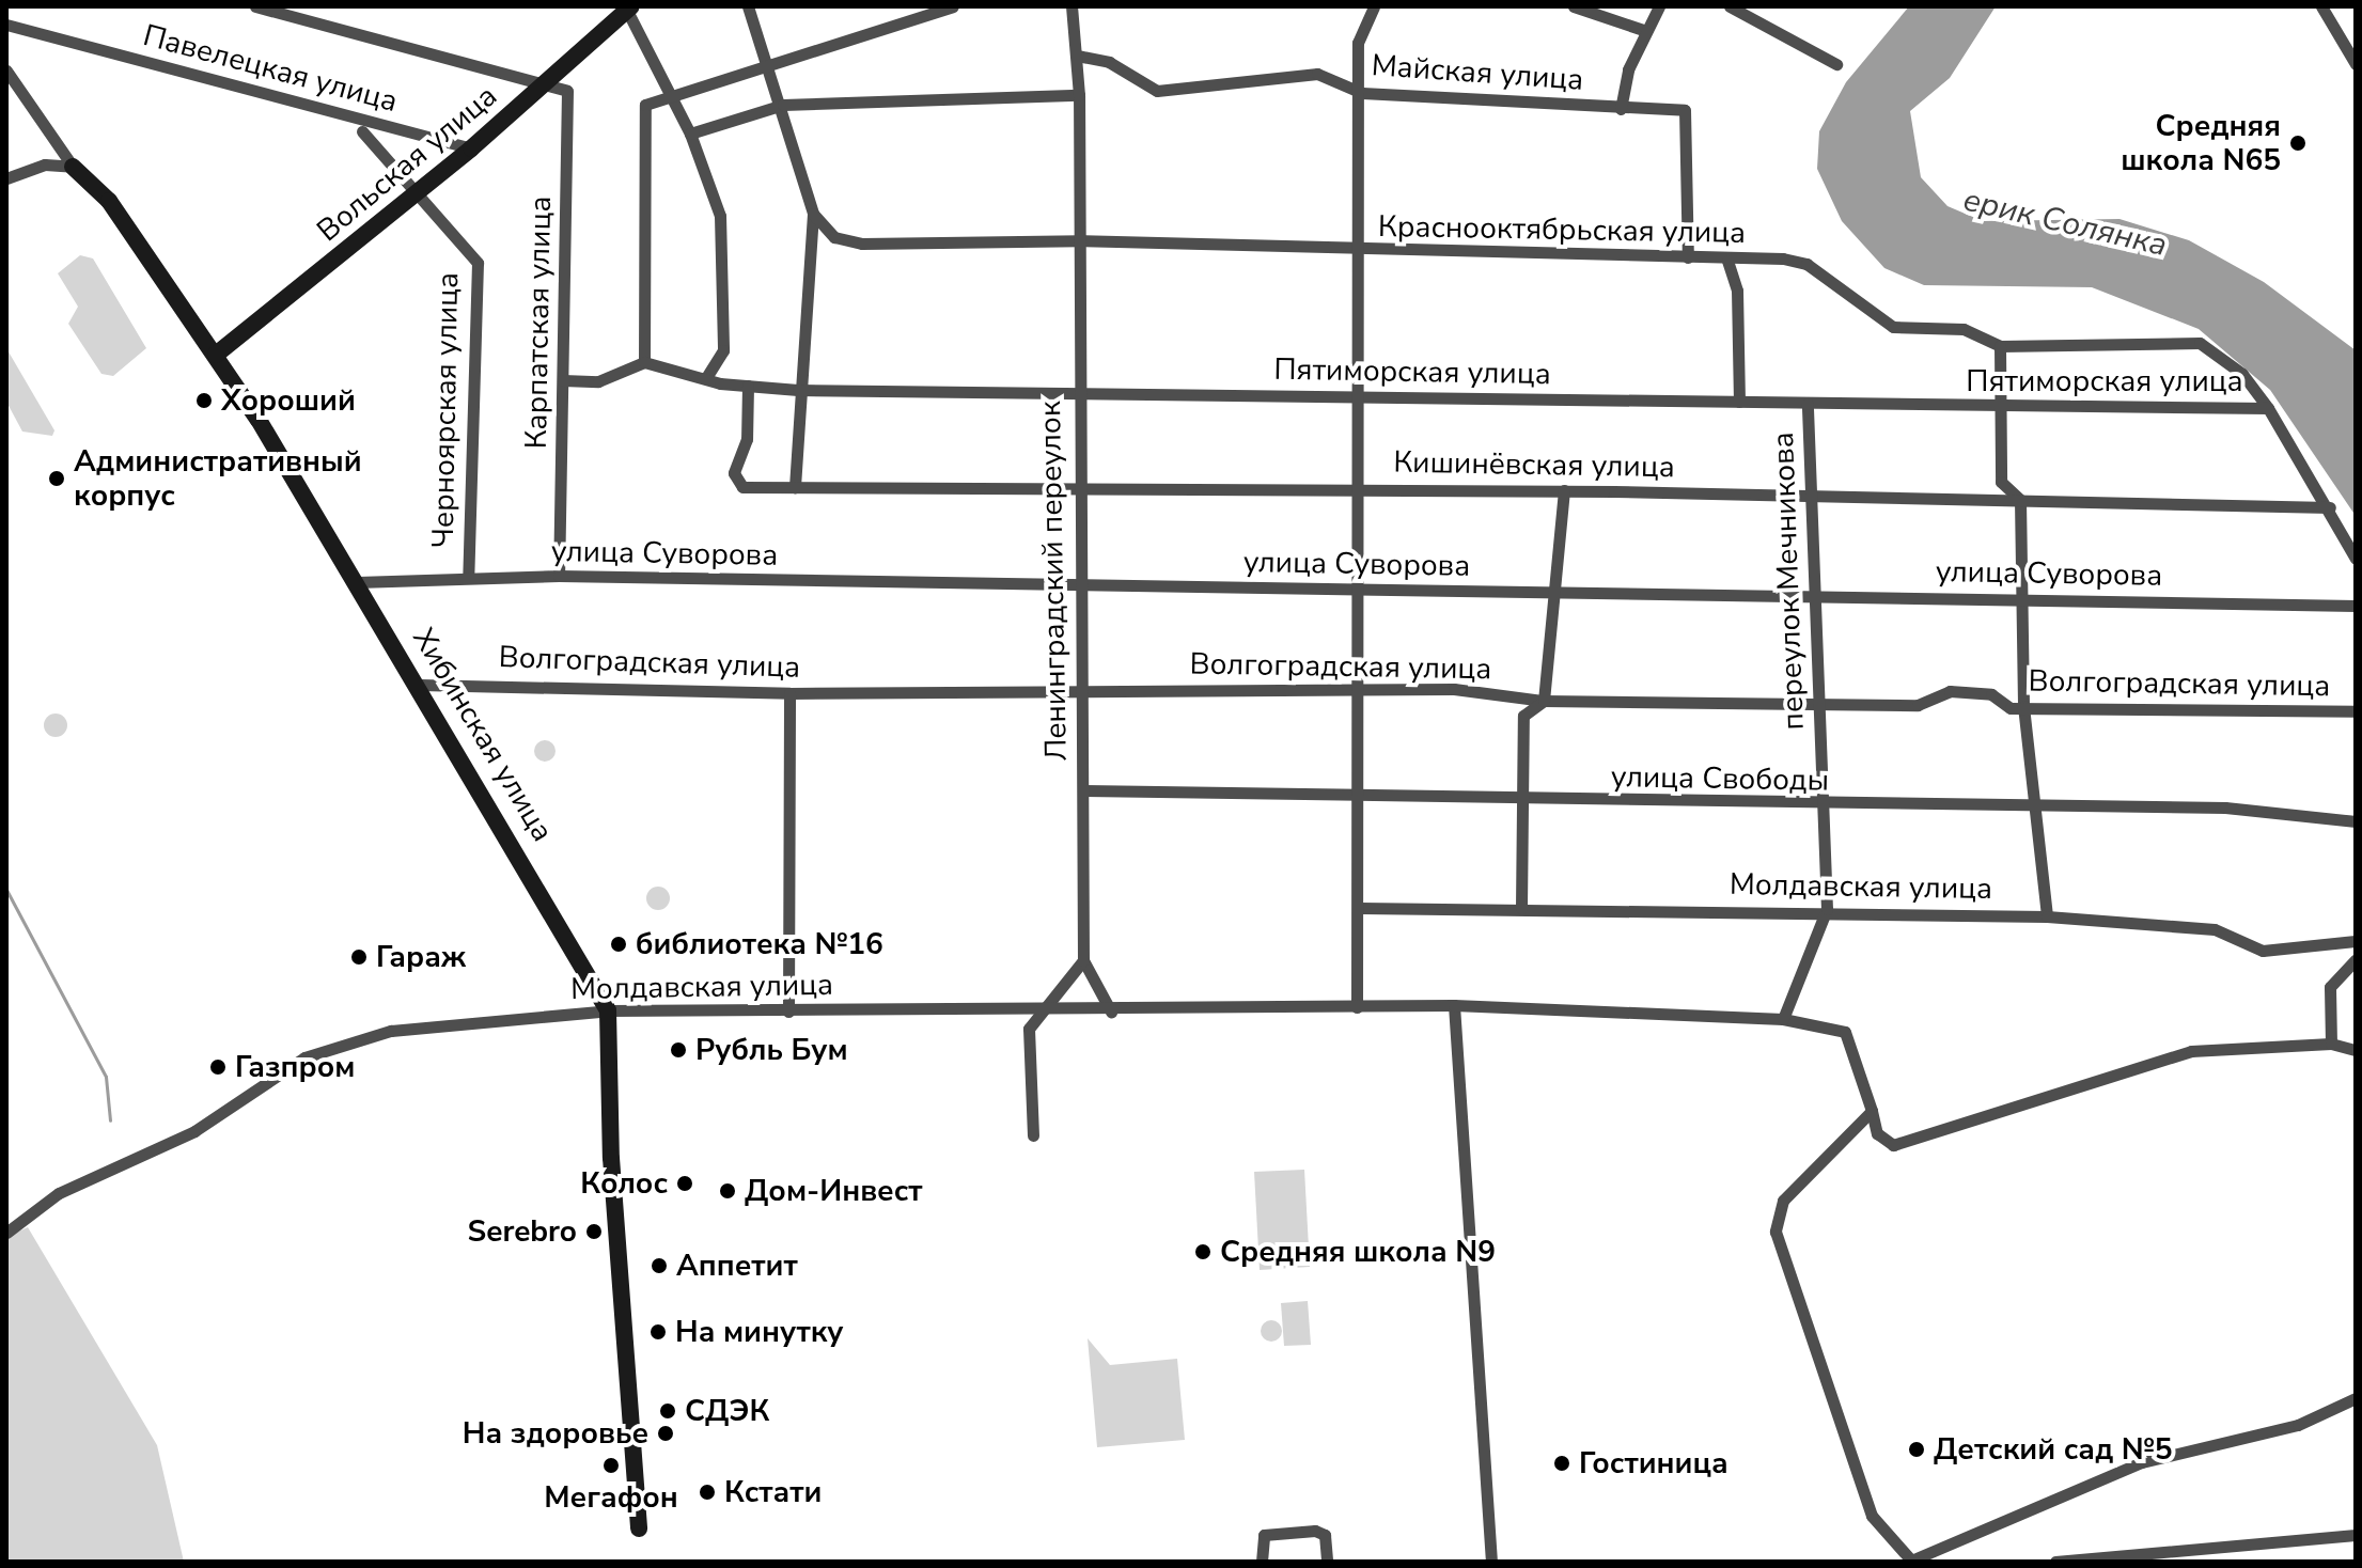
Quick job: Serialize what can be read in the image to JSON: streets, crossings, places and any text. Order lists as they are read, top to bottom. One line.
{"streets":{"street":["Павелецкая улица","Майская улица","Вольская улица","Краснооктябрьская улица","Карпатская улица","Пятиморская улица","Черноярская улица","Кишинёвская улица","улица Суворова","Ленинградский переулок","переулок Мечникова","Волгоградская улица","Хибинская улица","улица Свободы","Молдавская улица"]},"crossings":[["Павелецкая улица","Вольская улица"],["Майская улица","Краснооктябрьская улица"],["Майская улица","Ленинградский переулок"],["Вольская улица","Карпатская улица"],["Вольская улица","Черноярская улица"],["Вольская улица","Хибинская улица"],["Краснооктябрьская улица","Пятиморская улица"],["Краснооктябрьская улица","Кишинёвская улица"],["Краснооктябрьская улица","Ленинградский переулок"],["Краснооктябрьская улица","переулок Мечникова"],["Карпатская улица","улица Суворова"],["Пятиморская улица","Кишинёвская улица"],["Пятиморская улица","Ленинградский переулок"],["Пятиморская улица","переулок Мечникова"],["Черноярская улица","улица Суворова"],["Кишинёвская улица","Ленинградский переулок"],["Кишинёвская улица","переулок Мечникова"],["улица Суворова","Ленинградский переулок"],["улица Суворова","переулок Мечникова"],["улица Суворова","Хибинская улица"],["Ленинградский переулок","Волгоградская улица"],["Ленинградский переулок","улица Свободы"],["переулок Мечникова","Волгоградская улица"],["переулок Мечникова","улица Свободы"],["переулок Мечникова","Молдавская улица"],["Волгоградская улица","Хибинская улица"],["Хибинская улица","Молдавская улица"]],"water":["ерик Солянка"],"places":["Средняя школа N65","Хороший","Административный корпус","библиотека №16","Гараж","Рубль Бум","Газпром","Колос","Дом-Инвест","Serebro","Средняя школа N9","Аппетит","На минутку","СДЭК","На здоровье","Детский сад №5","Гостиница","Мегафон","Кстати"]}
